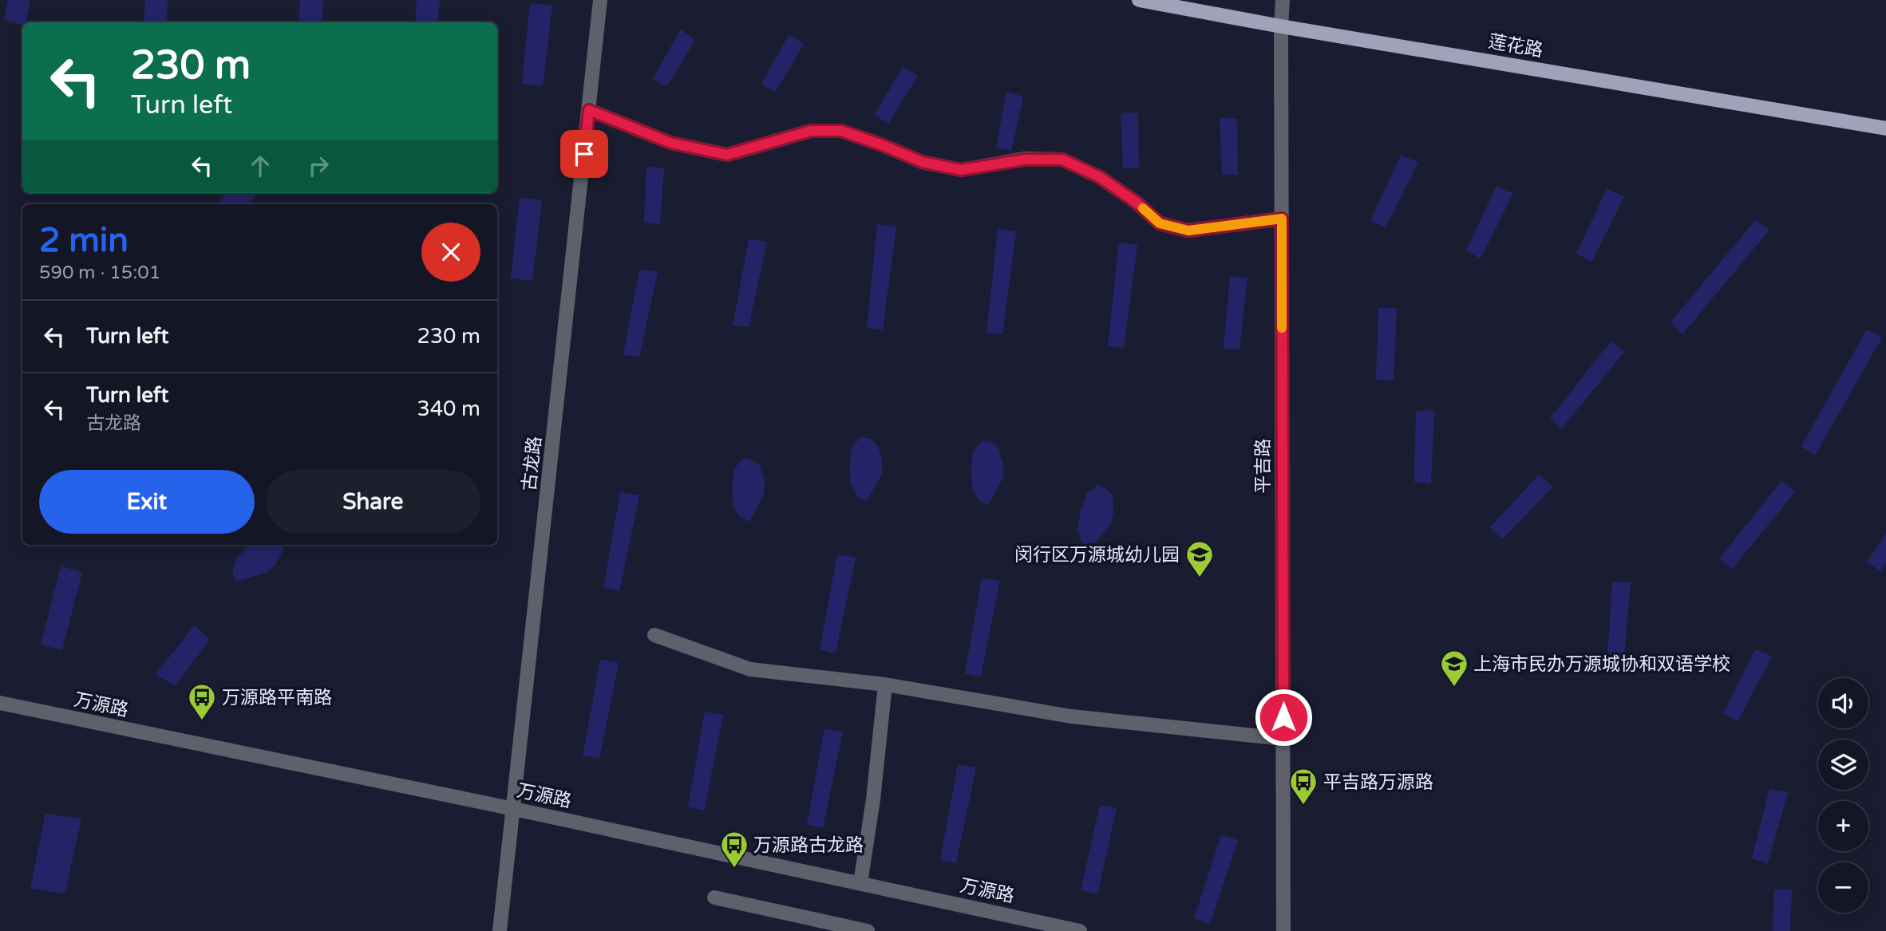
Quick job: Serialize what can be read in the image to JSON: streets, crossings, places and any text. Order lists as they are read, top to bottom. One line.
{"streets":{"main road":["莲花路"],"street":["古龙路","平吉路","万源路"]},"crossings":[["莲花路","平吉路"],["古龙路","万源路"]],"places":{"school or university":["闵行区万源城幼儿园","上海市民办万源城协和双语学校"],"bus stop":["万源路平南路","平吉路万源路","万源路古龙路"]},"page":{"turn":["230 m","Turn left"],"heading":["2 min","590 m · 15:01"],"list":[{"name":"Turn left","value":"230 m"},{"name":"Turn left","note":"古龙路","value":"340 m"}],"buttons":["Exit","Share"],"map_buttons":["+","−"]}}
